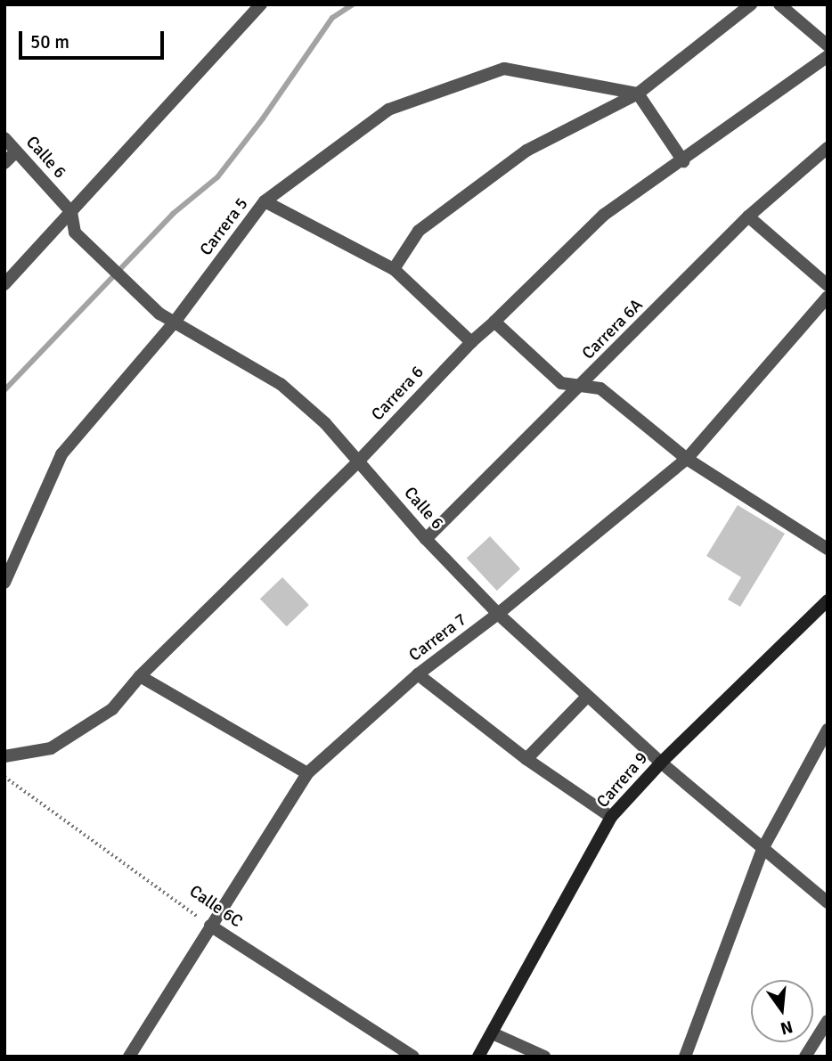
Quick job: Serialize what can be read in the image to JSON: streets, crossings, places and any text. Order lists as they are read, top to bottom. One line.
{"streets":{"main road":["Carrera 9"],"street":["Calle 6","Carrera 5","Carrera 6A","Carrera 6","Carrera 7","Calle 6C"]},"crossings":[["Calle 6","Carrera 5"],["Calle 6","Carrera 6A"],["Calle 6","Carrera 6"],["Calle 6","Carrera 7"],["Calle 6","Carrera 9"],["Carrera 7","Calle 6C"]],"scale_bar":"50 m","north":"bottom"}
